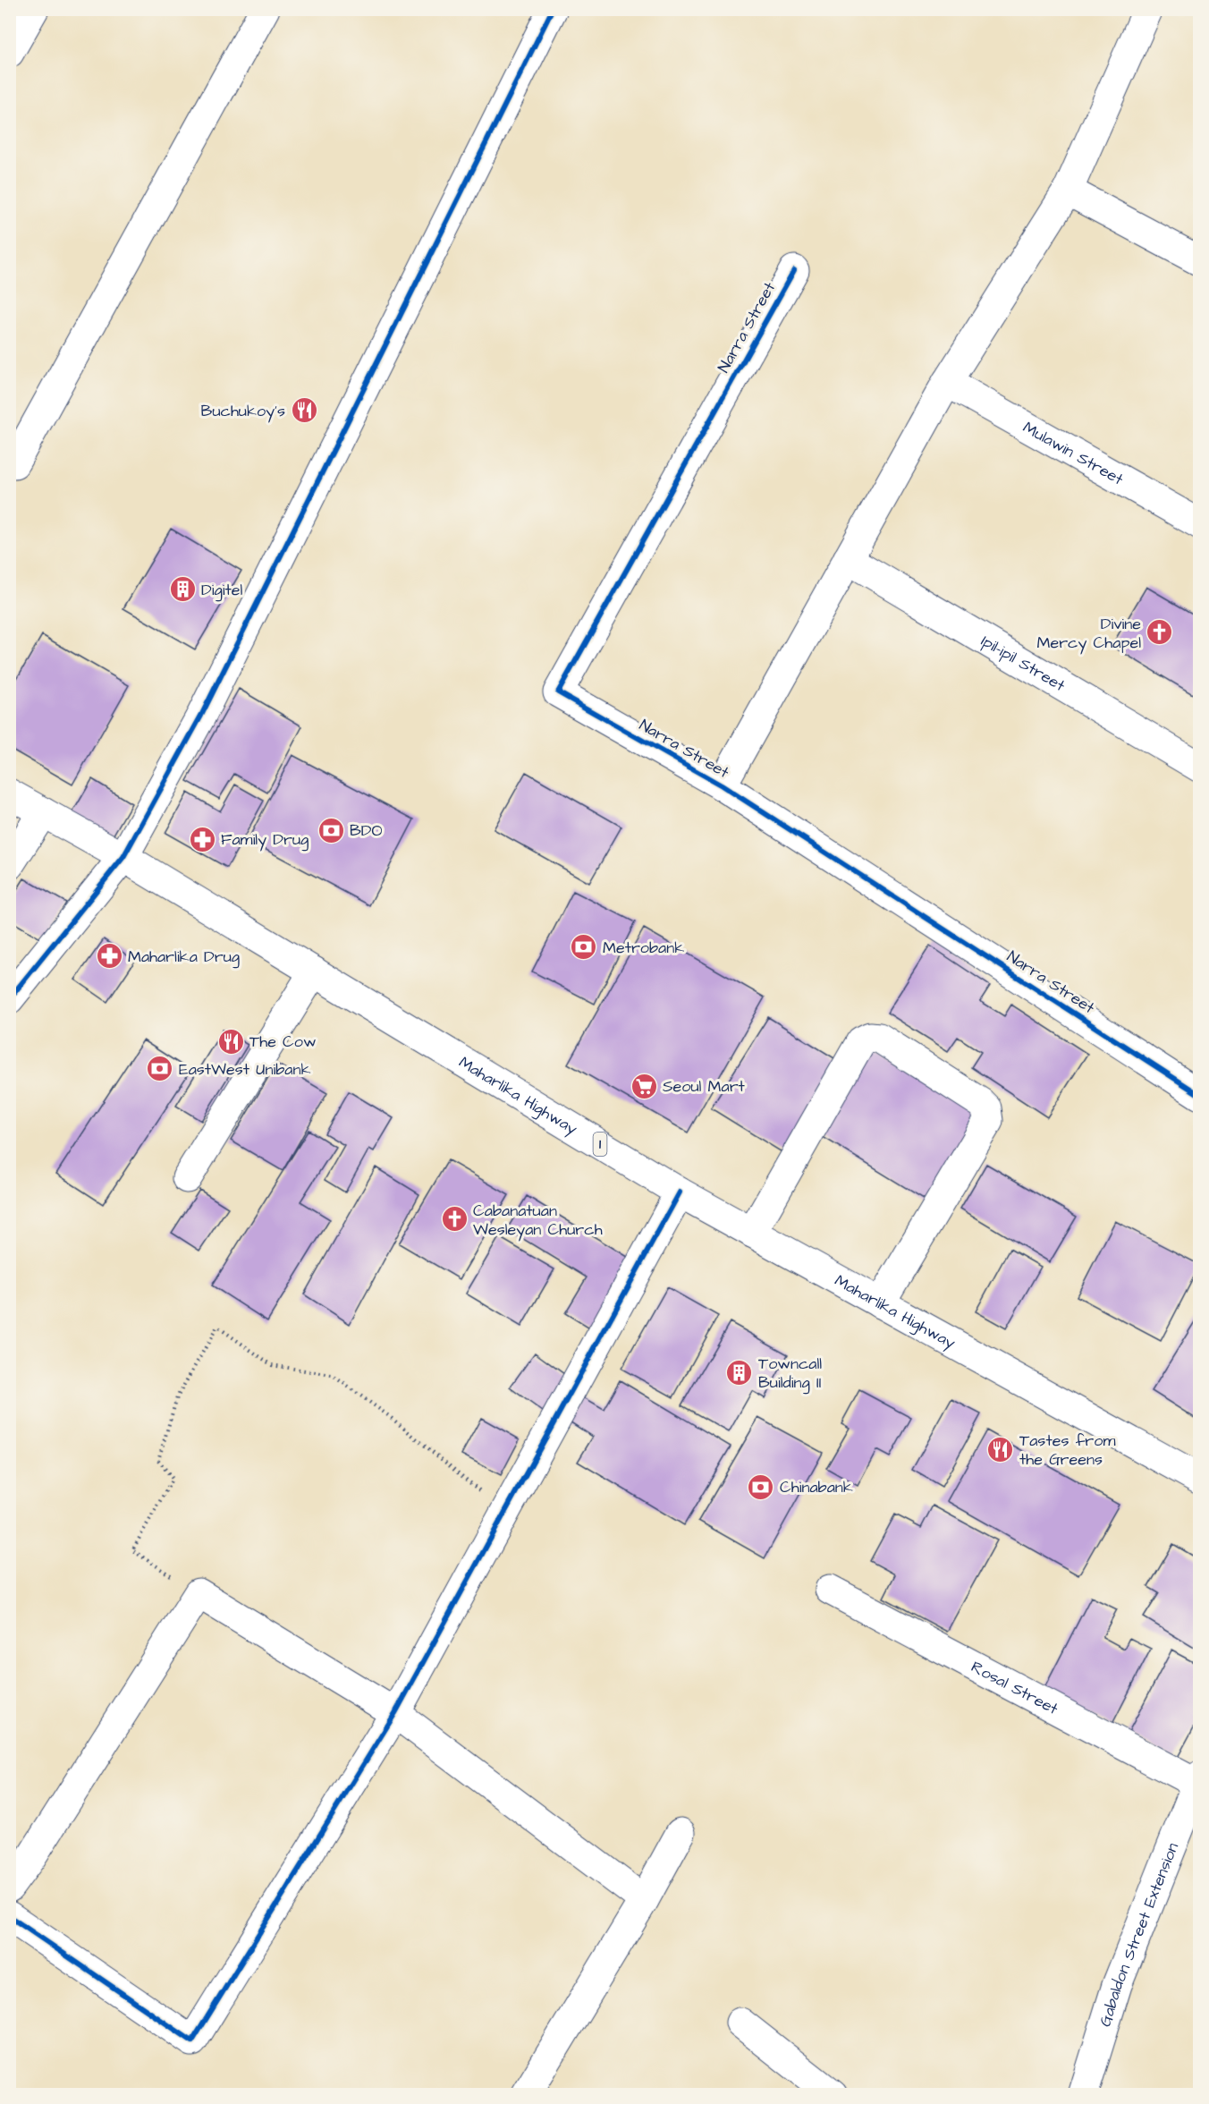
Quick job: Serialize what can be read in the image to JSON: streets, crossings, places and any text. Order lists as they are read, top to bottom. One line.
{"streets":{"street":["Narra Street","Mulawin Street","Ipil-ipil Street","Maharlika Highway","1","Rosal Street","Gabaldon Street Extension"]},"crossings":[["Rosal Street","Gabaldon Street Extension"]],"places":{"restaurant":["Buchukoy's","The Cow","Tastes from the Greens"],"building":["Digitel","Towncall Building II"],"church":["Divine Mercy Chapel","Cabanatuan Wesleyan Church"],"bank":["BDO","Metrobank","EastWest Unibank","Chinabank"],"pharmacy":["Family Drug","Maharlika Drug"],"supermarket":["Seoul Mart"]}}
